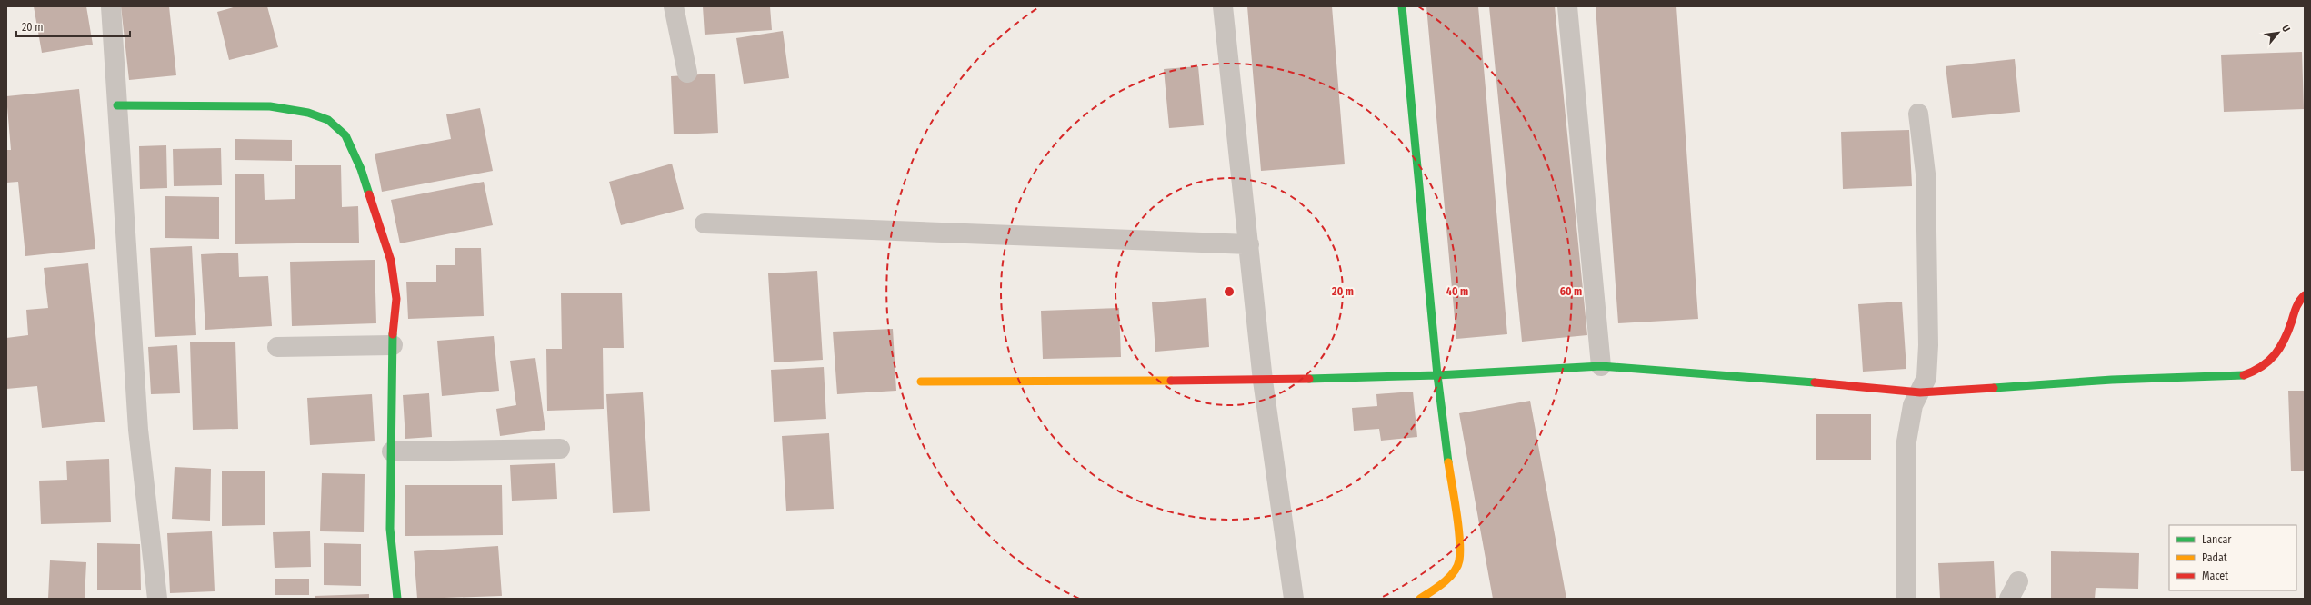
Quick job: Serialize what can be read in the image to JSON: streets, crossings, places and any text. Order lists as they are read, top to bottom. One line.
{"legend":["Lancar","Padat","Macet"],"scale_bar":"20 m","north":"top right","rings":["20 m","40 m","60 m"]}
